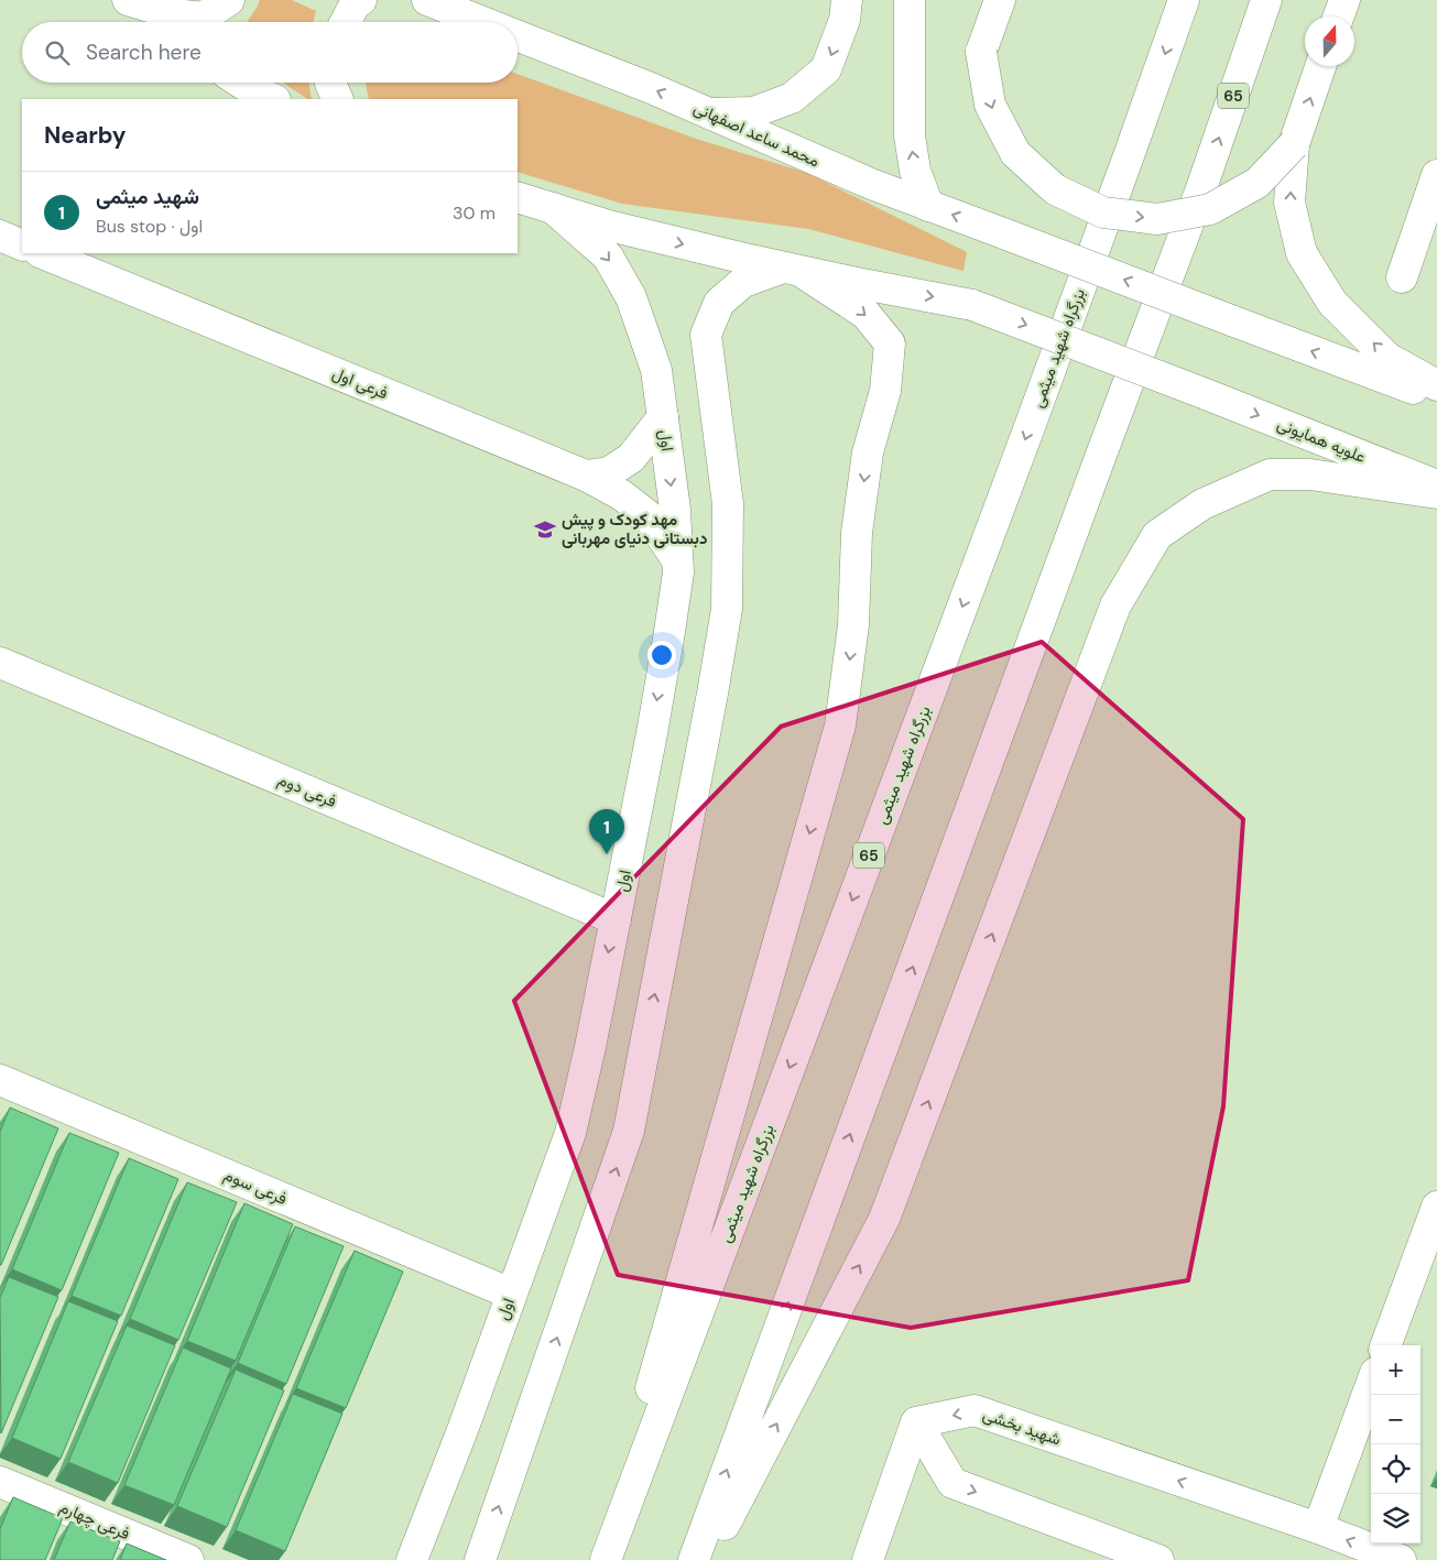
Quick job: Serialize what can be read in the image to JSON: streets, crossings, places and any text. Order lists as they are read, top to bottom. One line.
{"streets":{"main road":["65","محمد ساعد اصفهانی","بزرگراه شهید میثمی","فرعی اول","اول","علویه همایونی","فرعی دوم","فرعی سوم","شهید بخشی","فرعی چهارم"]},"crossings":[["فرعی اول","اول"],["اول","فرعی دوم"],["اول","فرعی سوم"]],"one_way":["محمد ساعد اصفهانی","علویه همایونی"],"places":{"school or university":["مهد کودک و پیش دبستانی دنیای‌ مهربانی"]},"north":"top","page":{"search":"Search here","heading":"Nearby","list":[{"mark":"1","name":"شهید میثمی","note":"Bus stop · اول","value":"30 m"}],"pins":"1","map_buttons":["+","−"]}}
